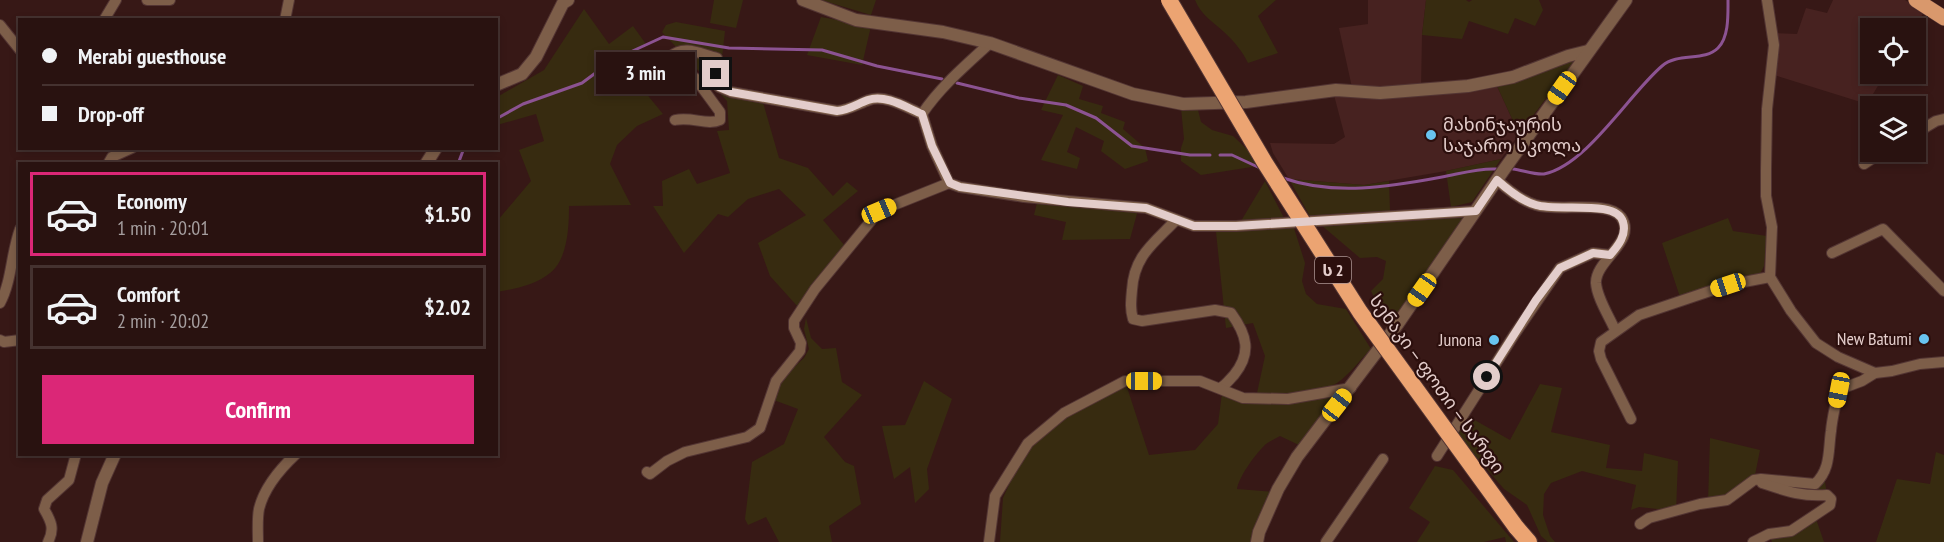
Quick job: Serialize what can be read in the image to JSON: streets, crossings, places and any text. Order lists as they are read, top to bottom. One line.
{"streets":{"highway":["ს 2","სენაკი — ფოთი — სარფი"]},"places":["მახინჯაურის საჯარო სკოლა","New Batumi","Junona"],"page":{"banner":["Merabi guesthouse","Drop-off"],"bubble":"3 min","list":[{"name":"Economy","note":"1 min · 20:01","value":"$1.50"},{"name":"Comfort","note":"2 min · 20:02","value":"$2.02"}],"buttons":"Confirm"}}
